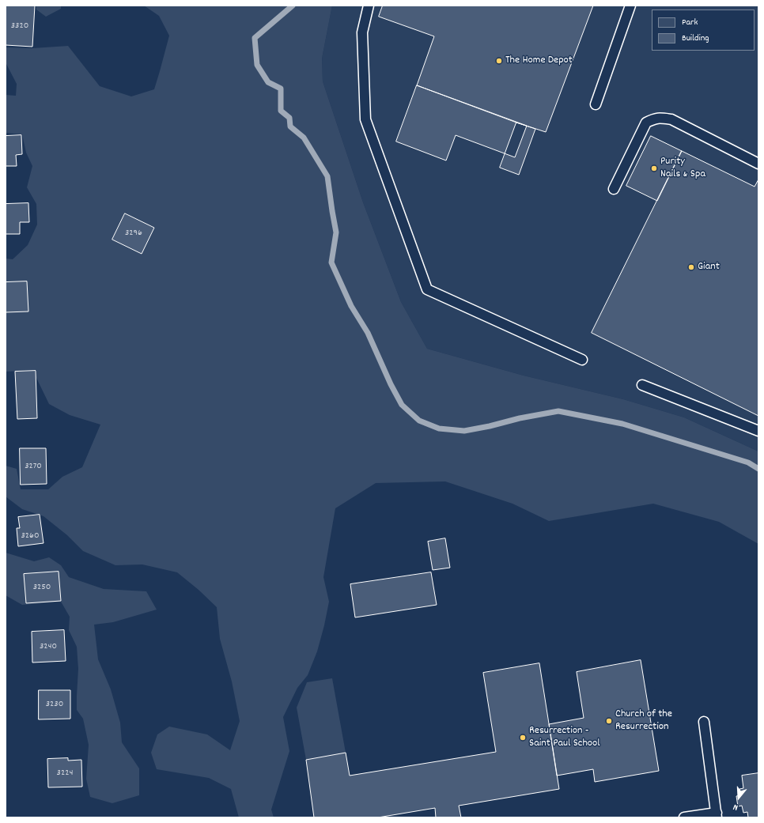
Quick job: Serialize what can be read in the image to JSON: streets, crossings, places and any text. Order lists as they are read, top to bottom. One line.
{"places":["The Home Depot","Purity Nails & Spa","Giant","Church of the Resurrection","Resurrection - Saint Paul School"],"house_numbers":["3320","3296","3270","3260","3250","3240","3230","3224"],"legend":["Park","Building"],"north":"bottom"}
